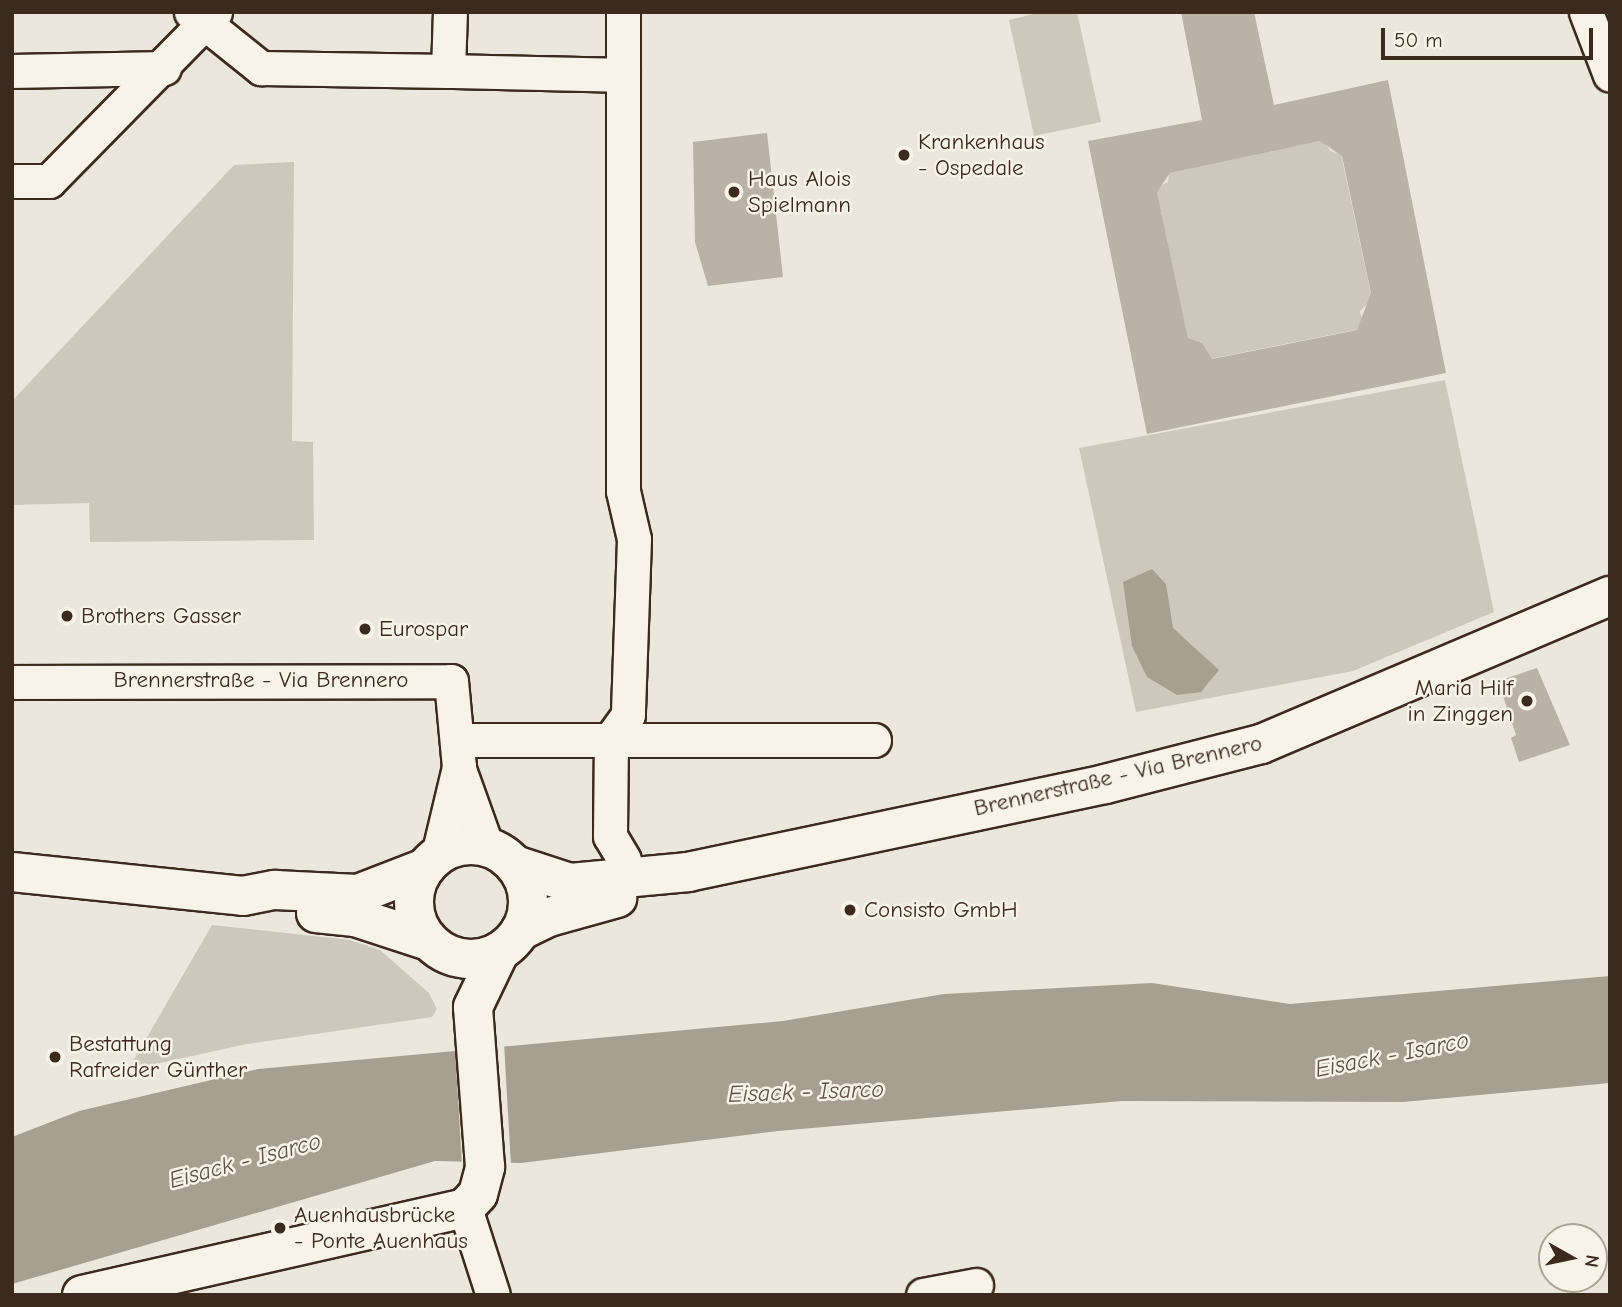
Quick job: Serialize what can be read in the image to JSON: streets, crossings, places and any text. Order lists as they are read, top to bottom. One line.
{"streets":{"main road":["Brennerstraße - Via Brennero"]},"water":["Eisack - Isarco"],"places":["Krankenhaus - Ospedale","Haus Alois Spielmann","Brothers Gasser","Eurospar","Maria Hilf in Zinggen","Consisto GmbH","Bestattung Rafreider Günther","Auenhausbrücke - Ponte Auenhaus"],"scale_bar":"50 m","north":"right"}
